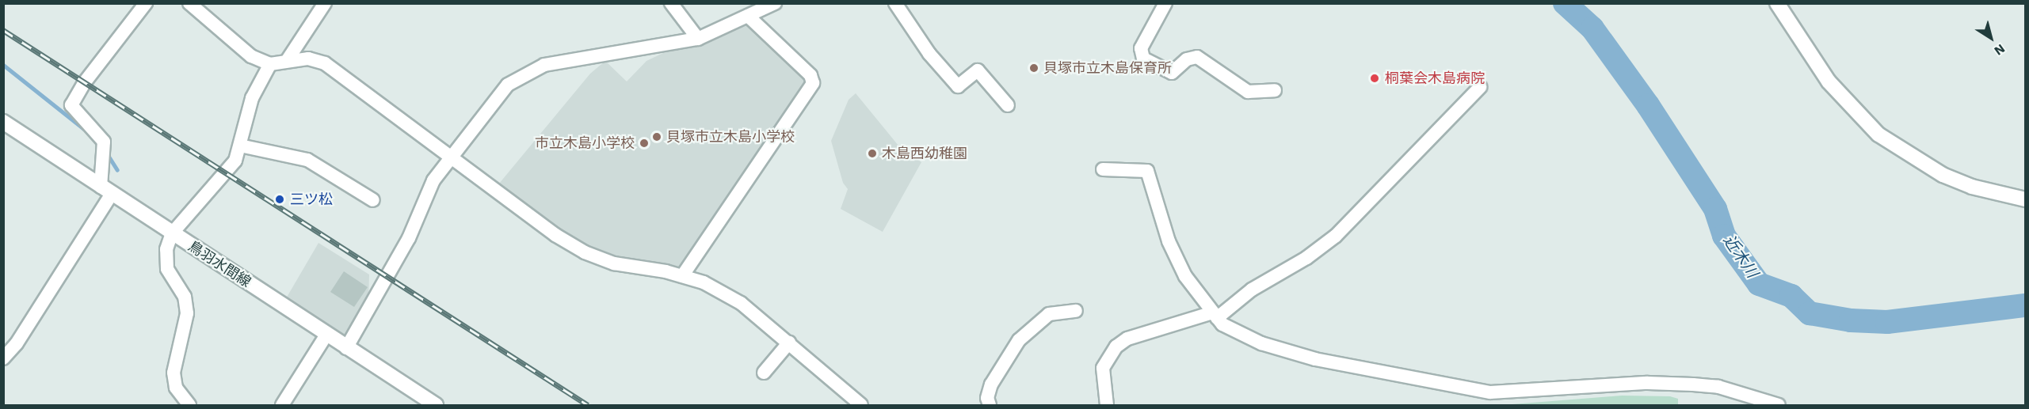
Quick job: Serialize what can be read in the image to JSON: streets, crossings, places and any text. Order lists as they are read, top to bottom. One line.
{"streets":{"street":["鳥羽水間線"]},"water":["近木川"],"places":["貝塚市立木島保育所","桐葉会木島病院","貝塚市立木島小学校","市立木島小学校","木島西幼稚園","三ツ松"],"north":"bottom right"}
